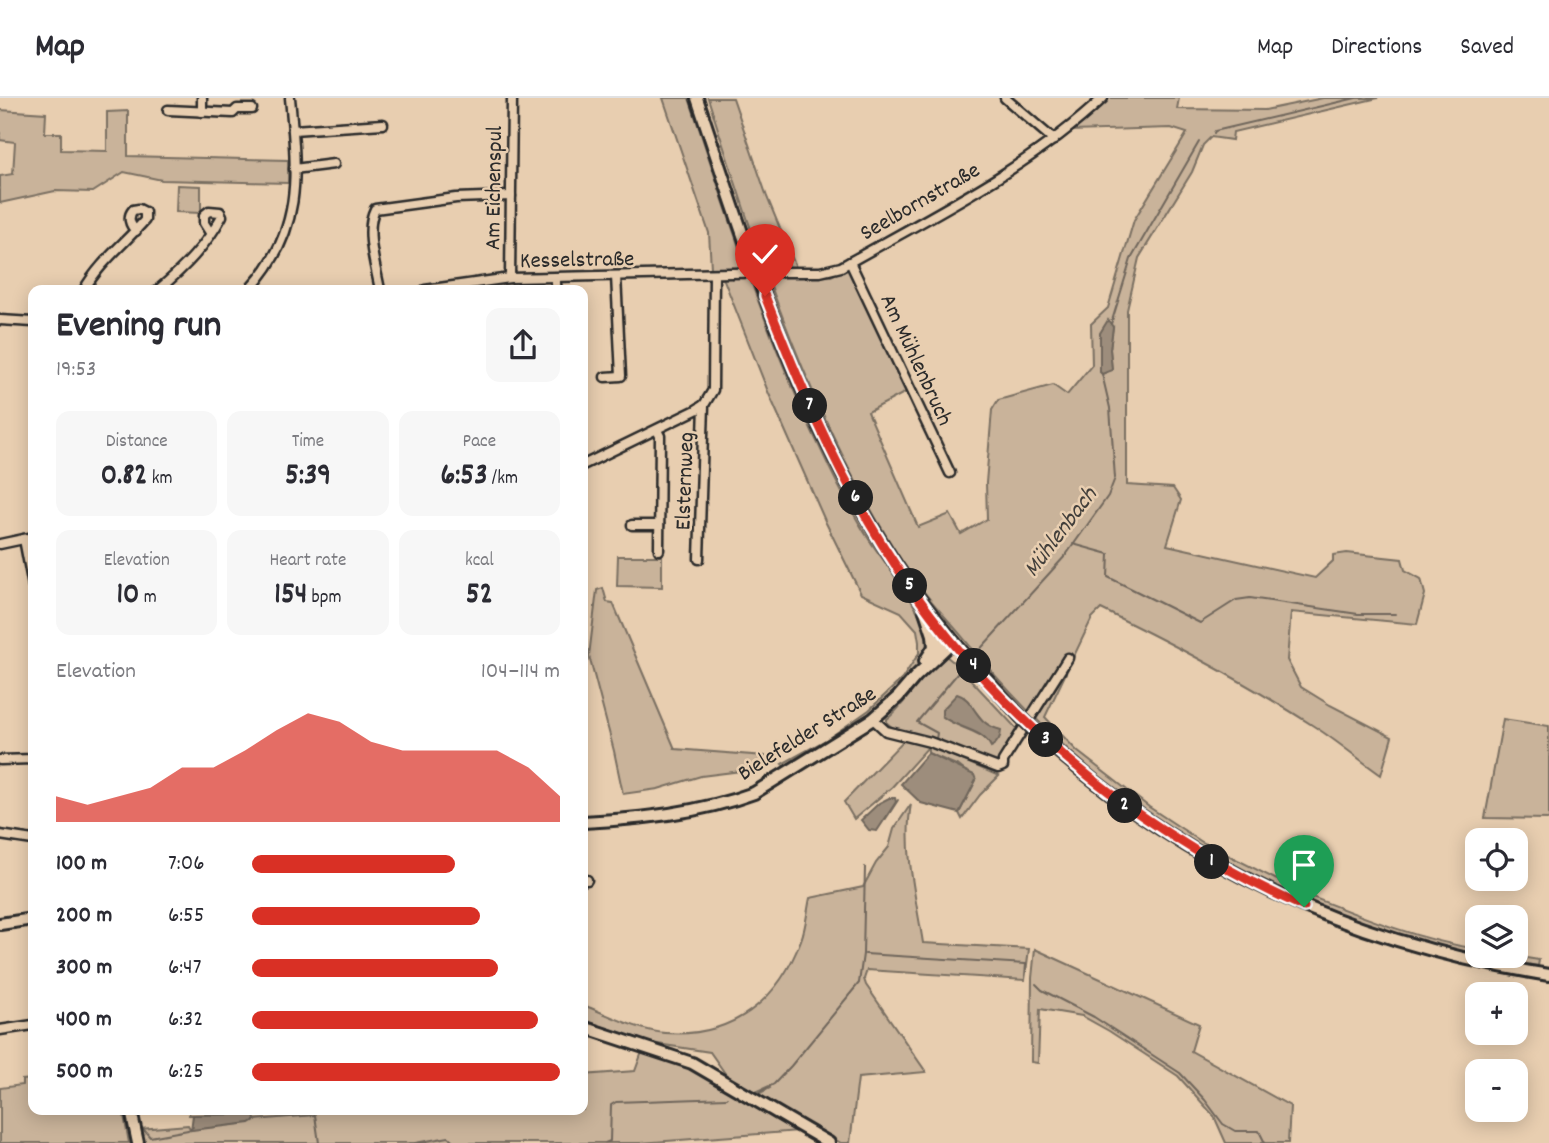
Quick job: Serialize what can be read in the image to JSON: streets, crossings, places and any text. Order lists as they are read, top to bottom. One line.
{"streets":{"main road":["Bielefelder Straße"],"street":["Am Eichenspul","Seelbornstraße","Kesselstraße","Am Mühlenbruch","Elsternweg"]},"crossings":[["Am Eichenspul","Kesselstraße"],["Seelbornstraße","Kesselstraße"],["Seelbornstraße","Am Mühlenbruch"],["Kesselstraße","Elsternweg"]],"water":["Mühlenbach"],"page":{"header":"Map","nav":["Map","Directions","Saved"],"heading":["Evening run","19:53"],"pins":["7","6","5","4","3","2","1"],"stats":[["Distance","0.82 km"],["Time","5:39"],["Pace","6:53 /km"],["Elevation","10 m"],["Heart rate","154 bpm"],["kcal","52"]],"chart":["Elevation","104–114 m"],"map_buttons":["+","−"],"list":[{"name":"100 m","note":"7:06"},{"name":"200 m","note":"6:55"},{"name":"300 m","note":"6:47"},{"name":"400 m","note":"6:32"},{"name":"500 m","note":"6:25"}]}}
